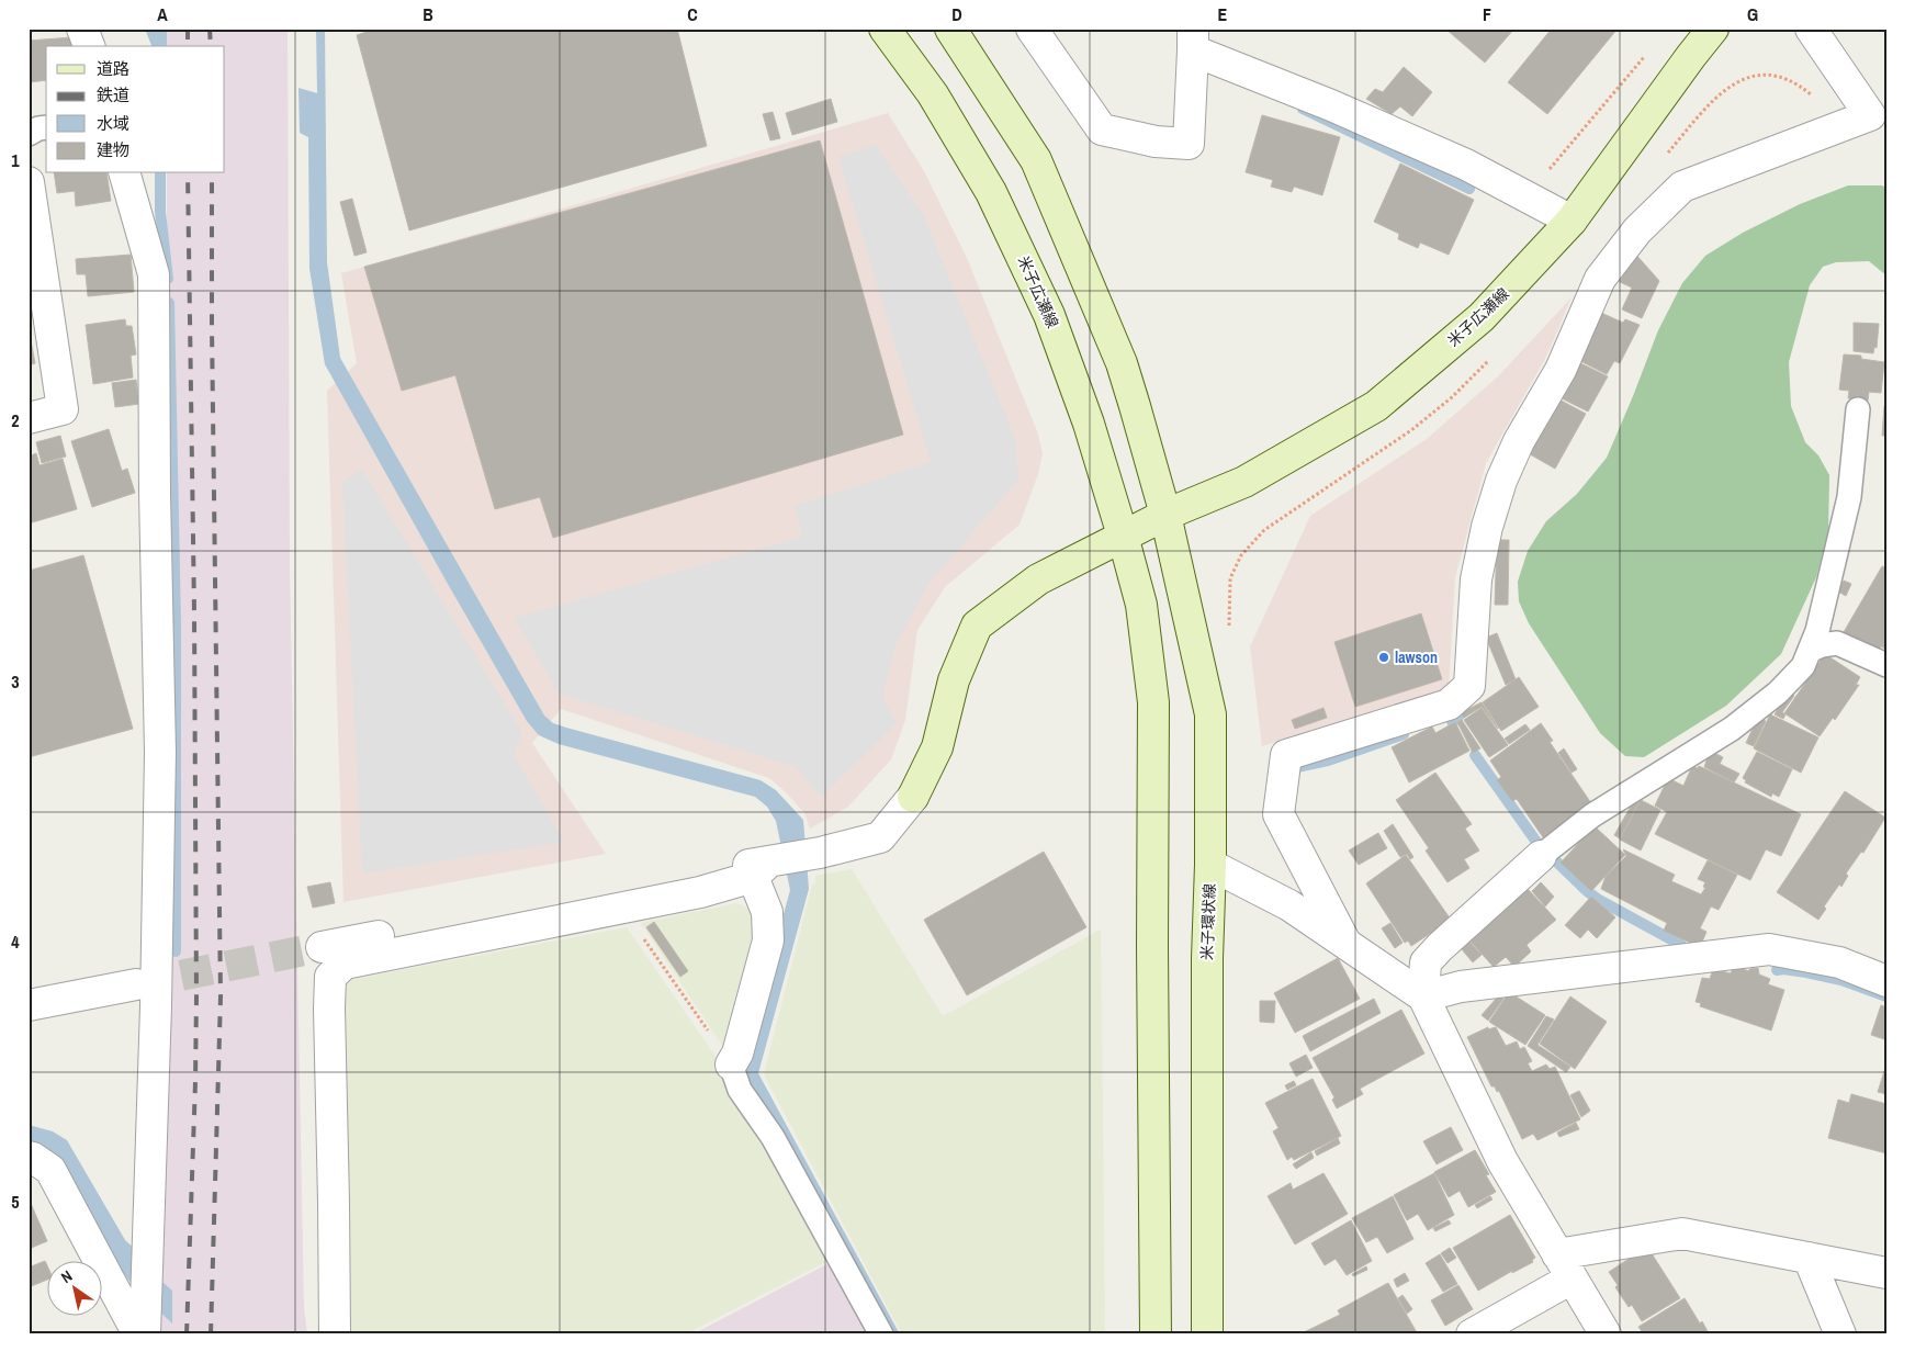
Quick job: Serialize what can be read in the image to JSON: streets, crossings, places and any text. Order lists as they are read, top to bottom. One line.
{"streets":{"main road":["米子広瀬線","米子環状線"]},"crossings":[["米子広瀬線","米子環状線"]],"places":["lawson"],"legend":["道路","鉄道","水域","建物"],"north":"top left","grid":{"columns":["A","B","C","D","E","F","G"],"rows":["1","2","3","4","5"]}}
